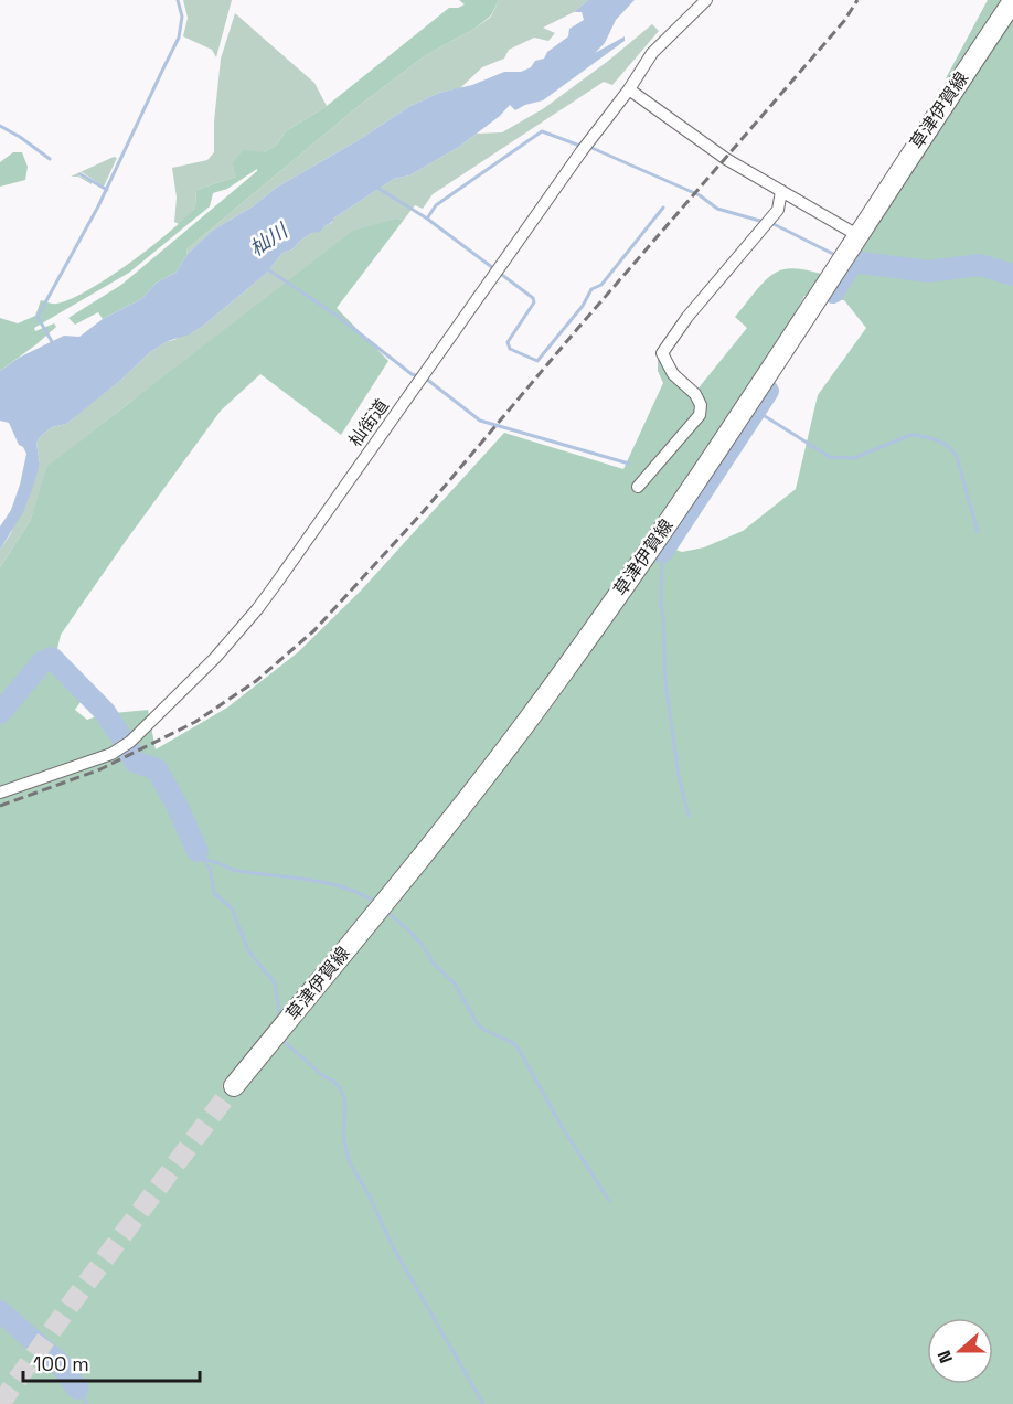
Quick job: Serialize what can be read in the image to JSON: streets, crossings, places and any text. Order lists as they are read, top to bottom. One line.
{"streets":{"main road":["草津伊賀線"],"street":["杣街道"]},"water":["杣川"],"scale_bar":"100 m","north":"left"}
